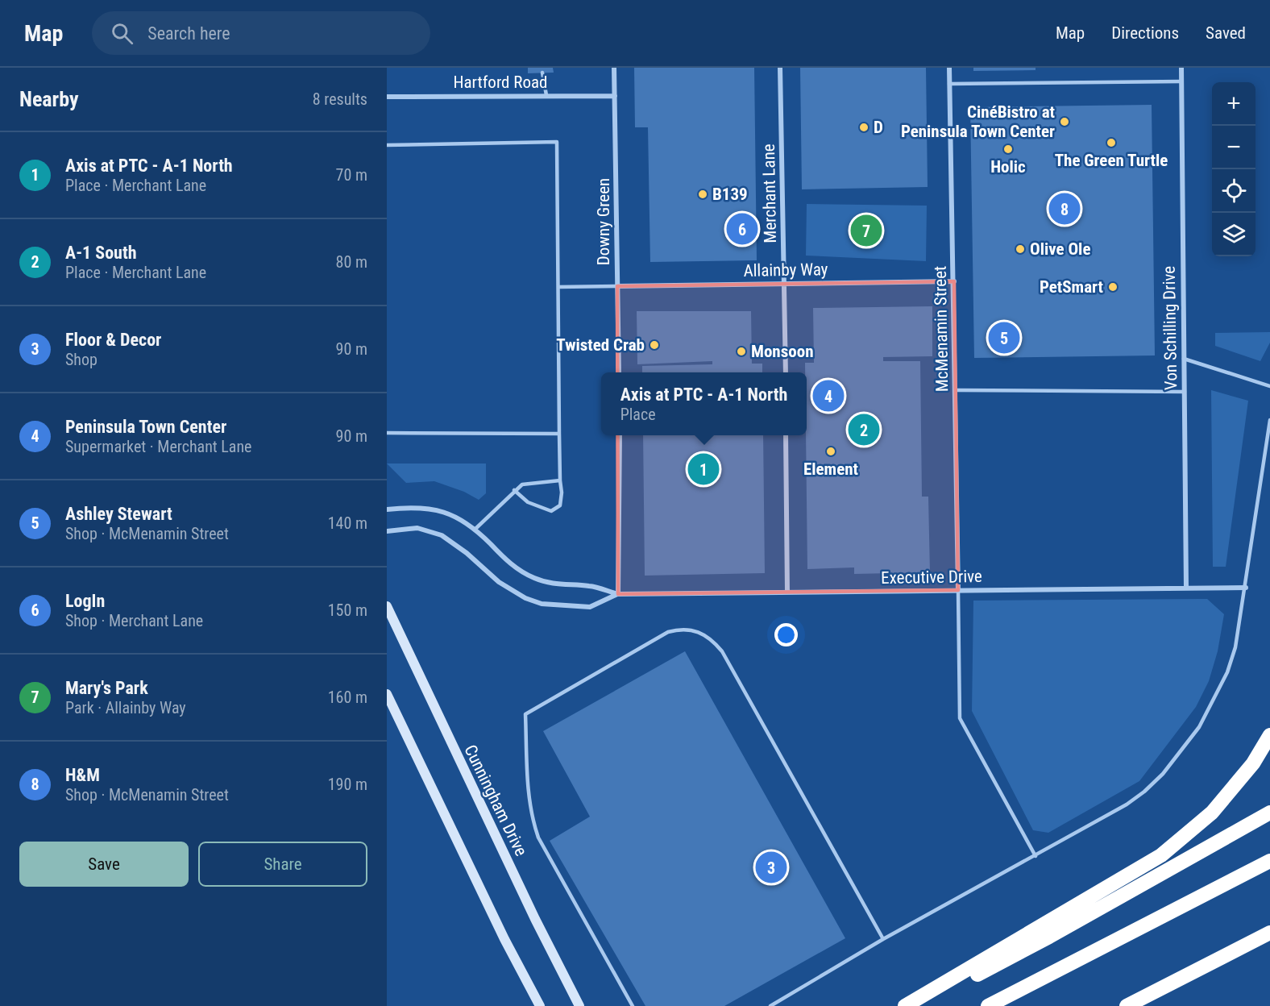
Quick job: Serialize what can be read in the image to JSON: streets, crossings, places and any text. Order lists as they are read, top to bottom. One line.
{"streets":{"main road":["Cunningham Drive"],"street":["Hartford Road","Merchant Lane","Downy Green","Allainby Way","Von Schilling Drive","McMenamin Street","Executive Drive"]},"crossings":[["Hartford Road","Downy Green"],["Merchant Lane","Allainby Way"],["Downy Green","Allainby Way"],["Allainby Way","McMenamin Street"],["Von Schilling Drive","Executive Drive"],["McMenamin Street","Executive Drive"]],"places":["CinéBistro at Peninsula Town Center","D","The Green Turtle","Holic","B139","Olive Ole","PetSmart","Twisted Crab","Monsoon","Element"],"page":{"header":"Map","search":"Search here","nav":["Map","Directions","Saved"],"heading":["Nearby","8 results"],"map_buttons":["+","−"],"list":[{"mark":"1","name":"Axis at PTC - A-1 North","note":"Place · Merchant Lane","value":"70 m"},{"mark":"2","name":"A-1 South","note":"Place · Merchant Lane","value":"80 m"},{"mark":"3","name":"Floor & Decor","note":"Shop","value":"90 m"},{"mark":"4","name":"Peninsula Town Center","note":"Supermarket · Merchant Lane","value":"90 m"},{"mark":"5","name":"Ashley Stewart","note":"Shop · McMenamin Street","value":"140 m"},{"mark":"6","name":"LogIn","note":"Shop · Merchant Lane","value":"150 m"},{"mark":"7","name":"Mary's Park","note":"Park · Allainby Way","value":"160 m"},{"mark":"8","name":"H&M","note":"Shop · McMenamin Street","value":"190 m"}],"pins":["8","6","7","5","4","2","1","3"],"popup":["Axis at PTC - A-1 North","Place"],"buttons":["Save","Share"]}}
